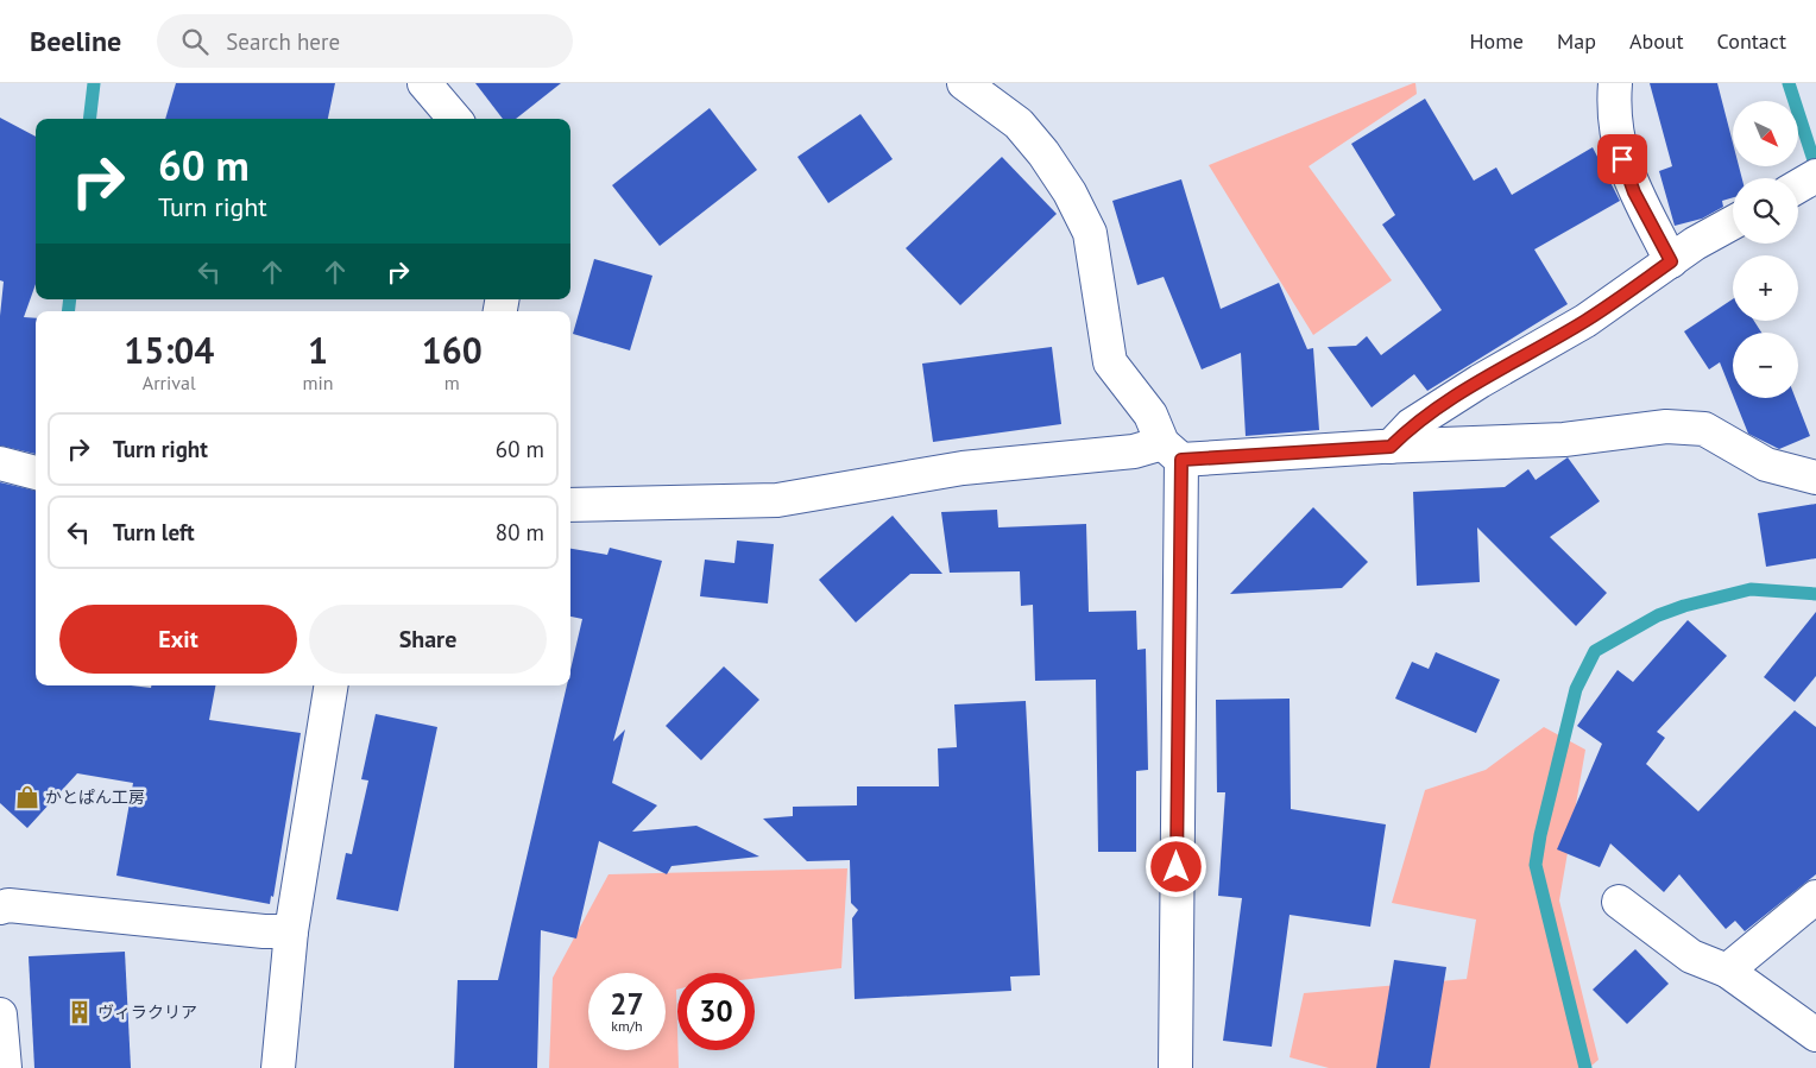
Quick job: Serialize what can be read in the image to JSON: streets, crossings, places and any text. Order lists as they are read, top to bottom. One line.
{"places":{"shop":["かとぱん工房"],"building":["ヴィラクリア"]},"north":"bottom right","page":{"header":"Beeline","search":"Search here","nav":["Home","Map","About","Contact"],"map_buttons":["+","−"],"turn":["60 m","Turn right"],"eta":["15:04","Arrival","1","min","160","m"],"list":[{"name":"Turn right","value":"60 m"},{"name":"Turn left","value":"80 m"}],"buttons":["Exit","Share"],"speed":"27 km/h","limit":"30"}}
